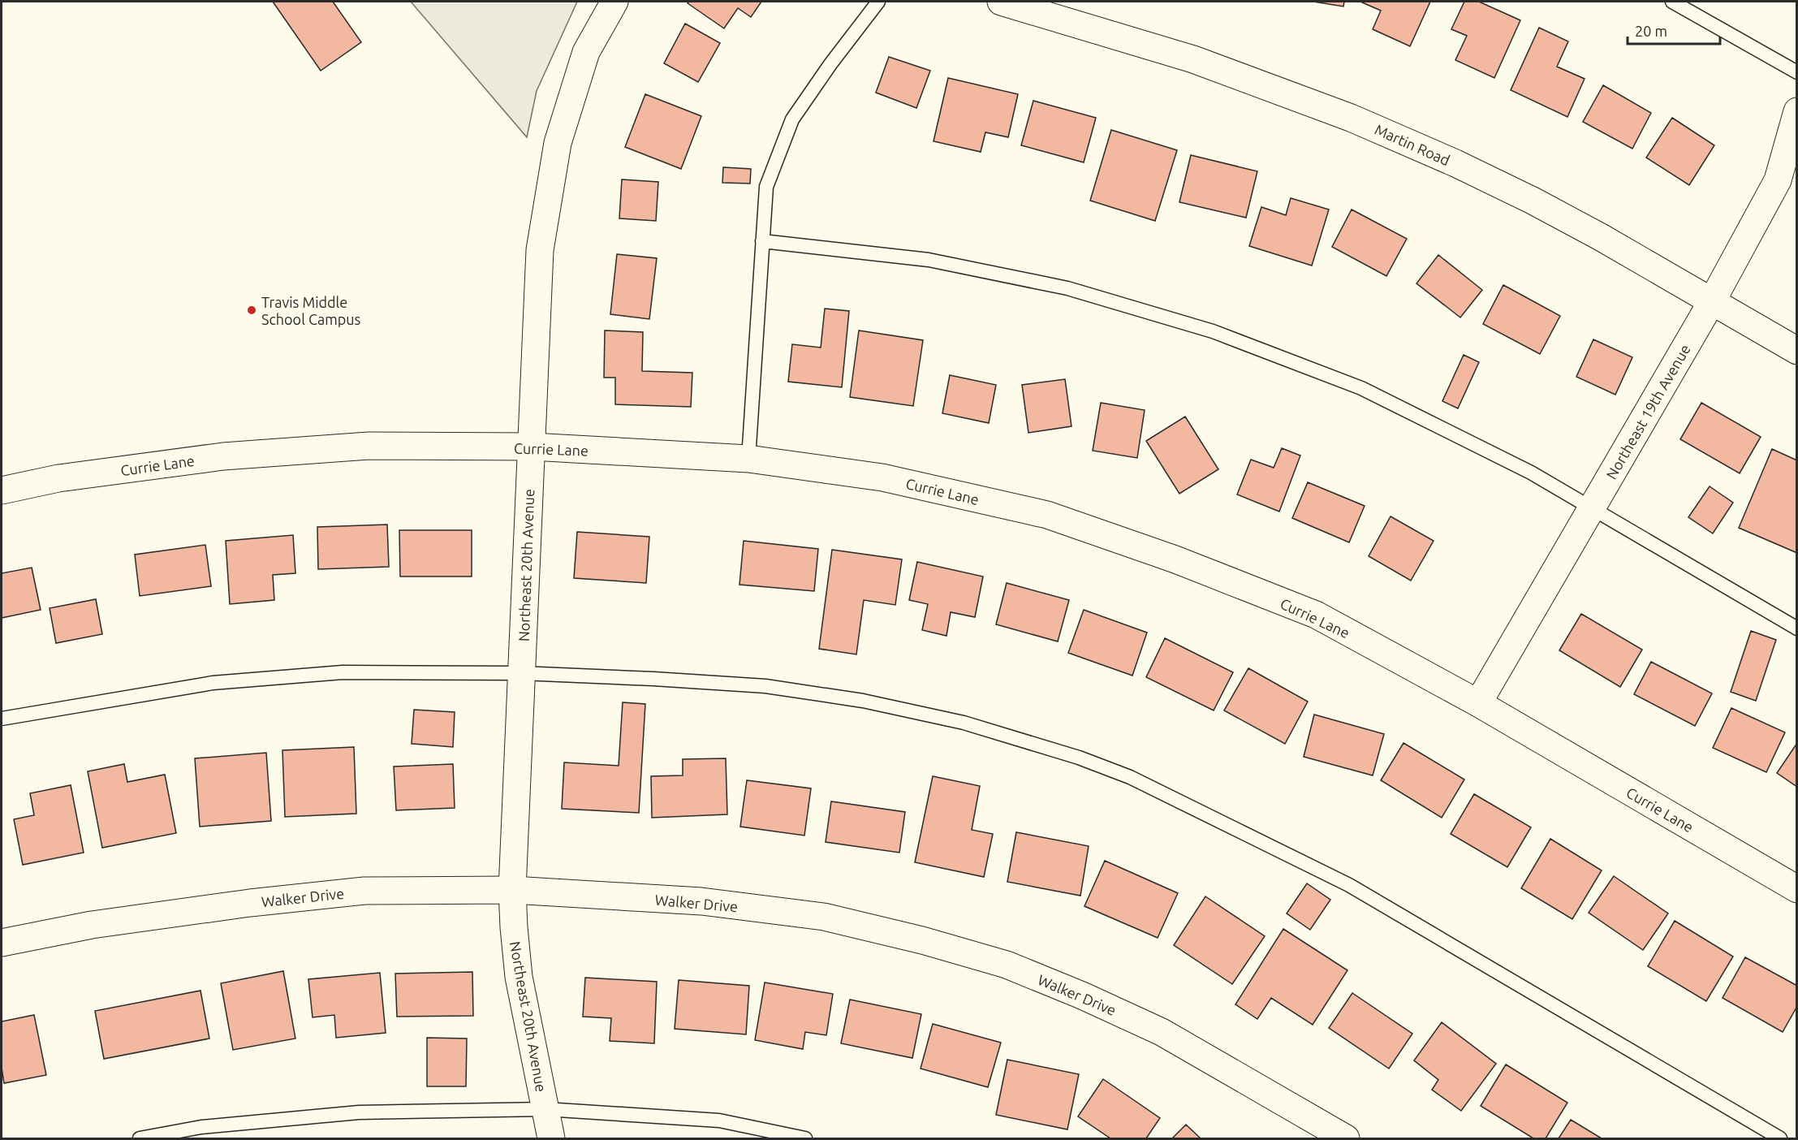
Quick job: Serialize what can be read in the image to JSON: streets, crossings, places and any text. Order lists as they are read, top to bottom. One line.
{"streets":{"street":["Martin Road","Northeast 19th Avenue","Currie Lane","Northeast 20th Avenue","Walker Drive"]},"crossings":[["Martin Road","Northeast 19th Avenue"],["Northeast 19th Avenue","Currie Lane"],["Currie Lane","Northeast 20th Avenue"],["Northeast 20th Avenue","Walker Drive"]],"places":["Travis Middle School Campus"],"scale_bar":"20 m"}
